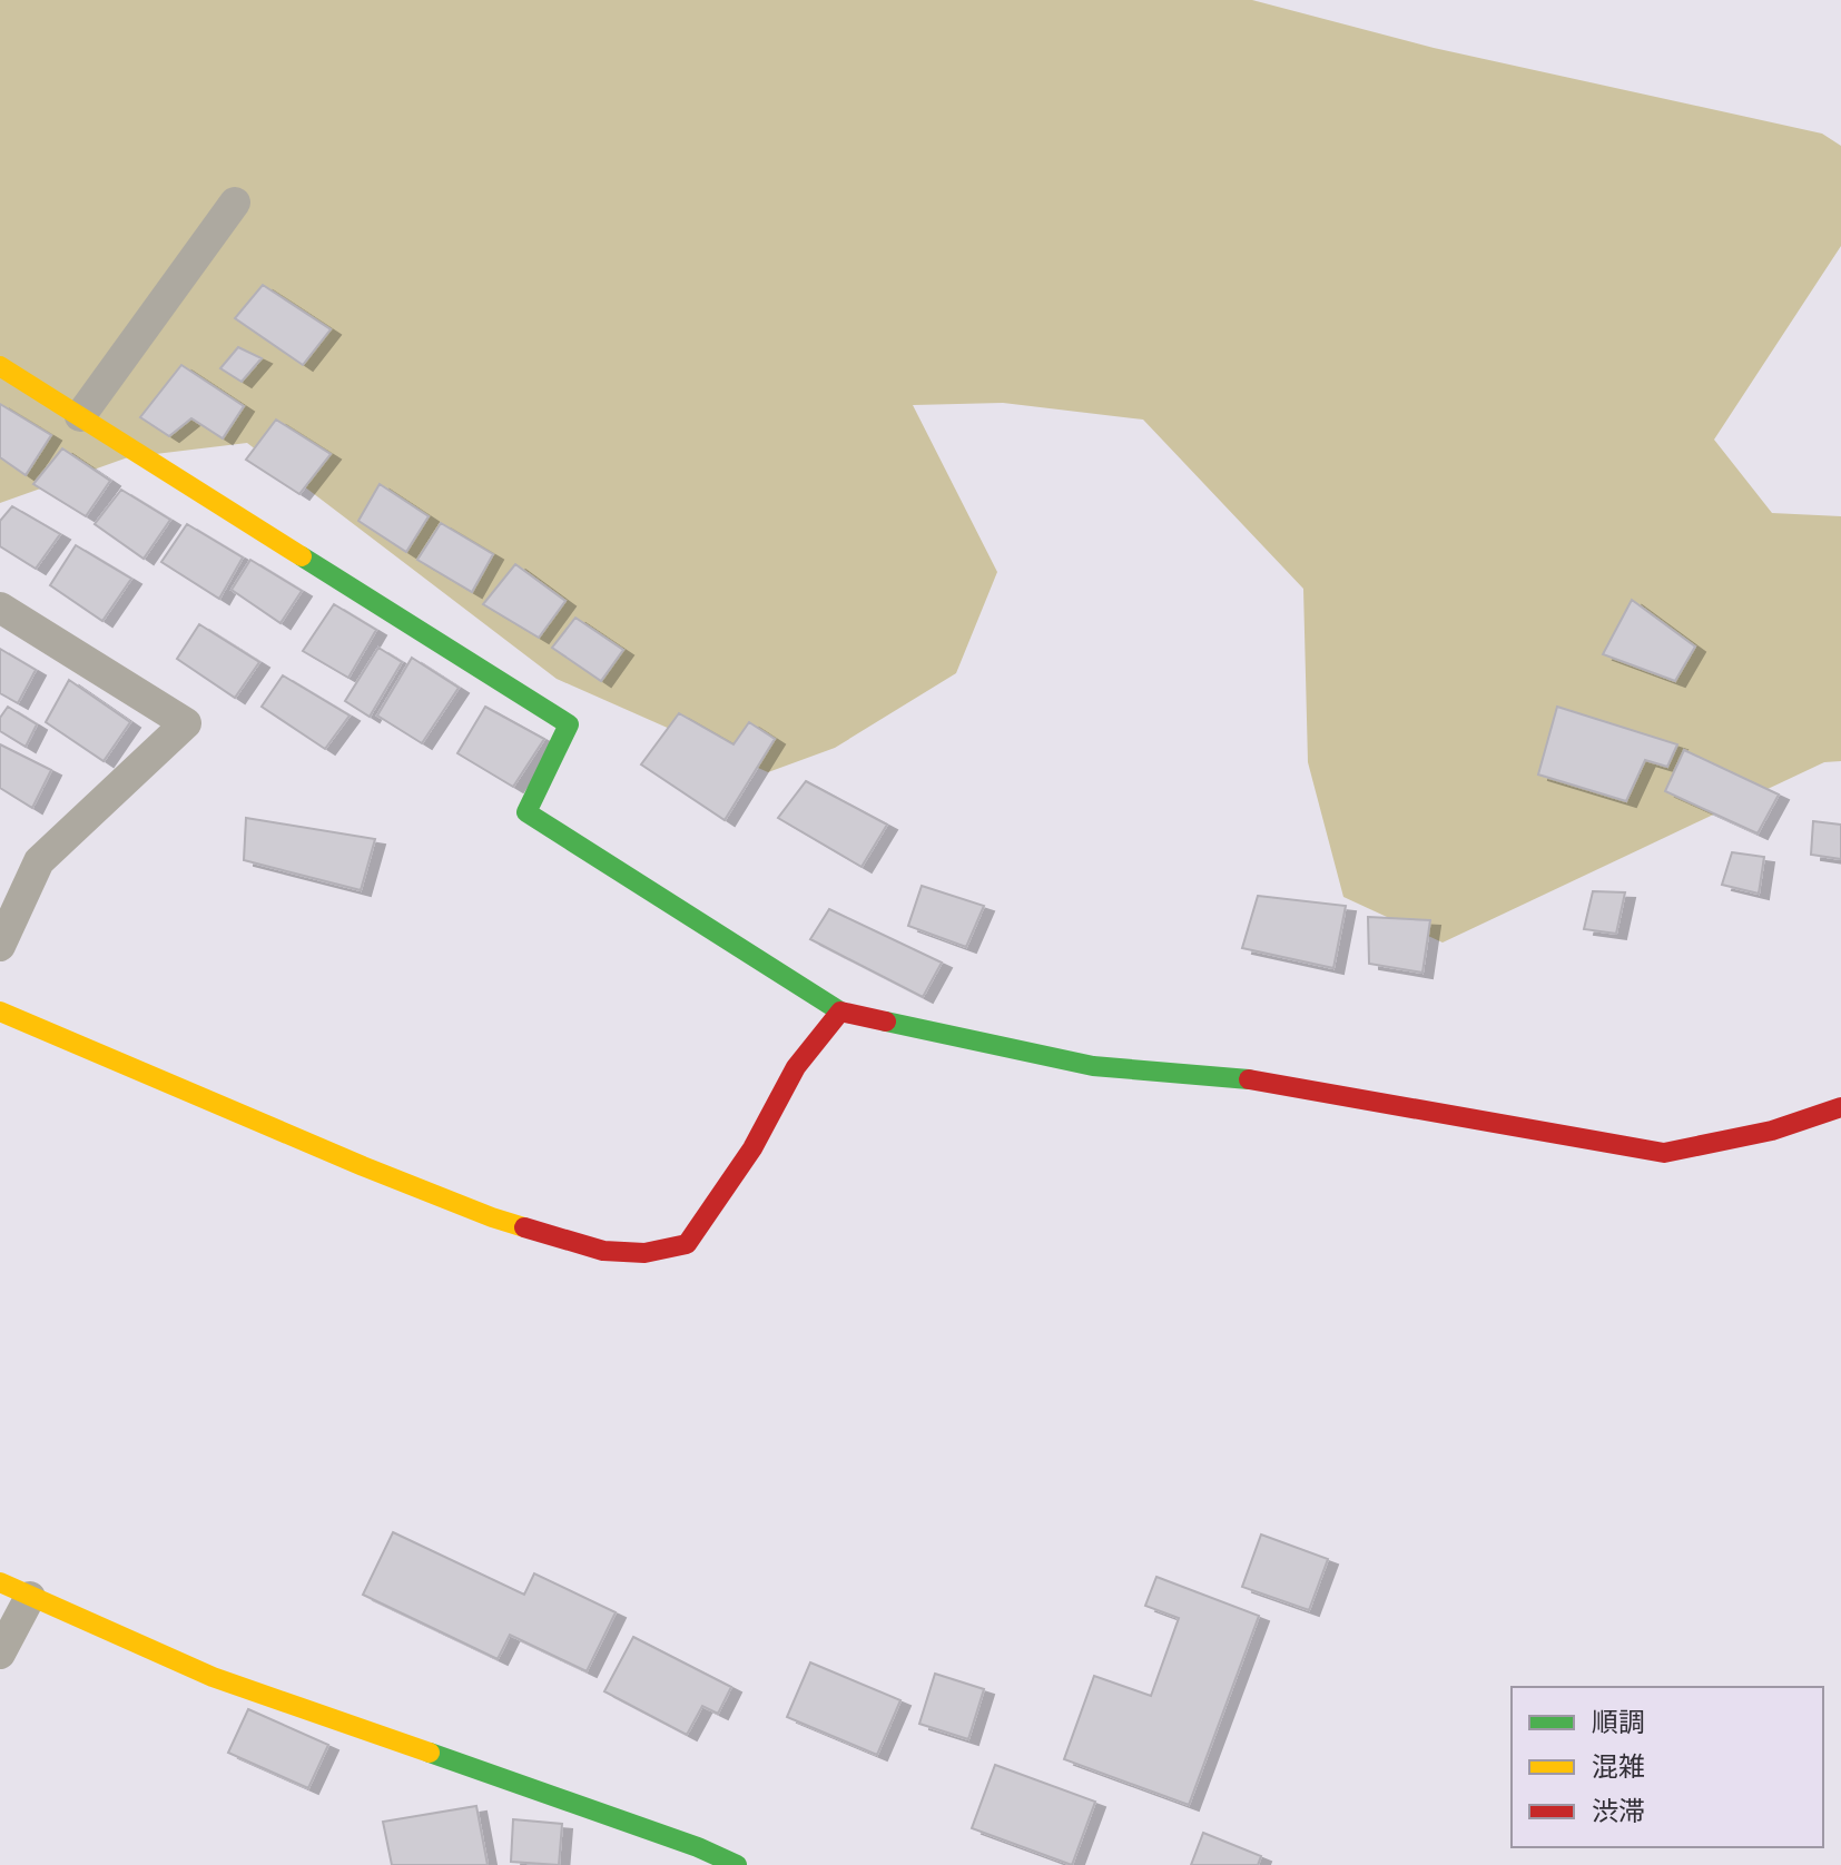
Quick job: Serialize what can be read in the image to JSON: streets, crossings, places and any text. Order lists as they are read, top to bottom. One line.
{"legend":["順調","混雑","渋滞"]}
